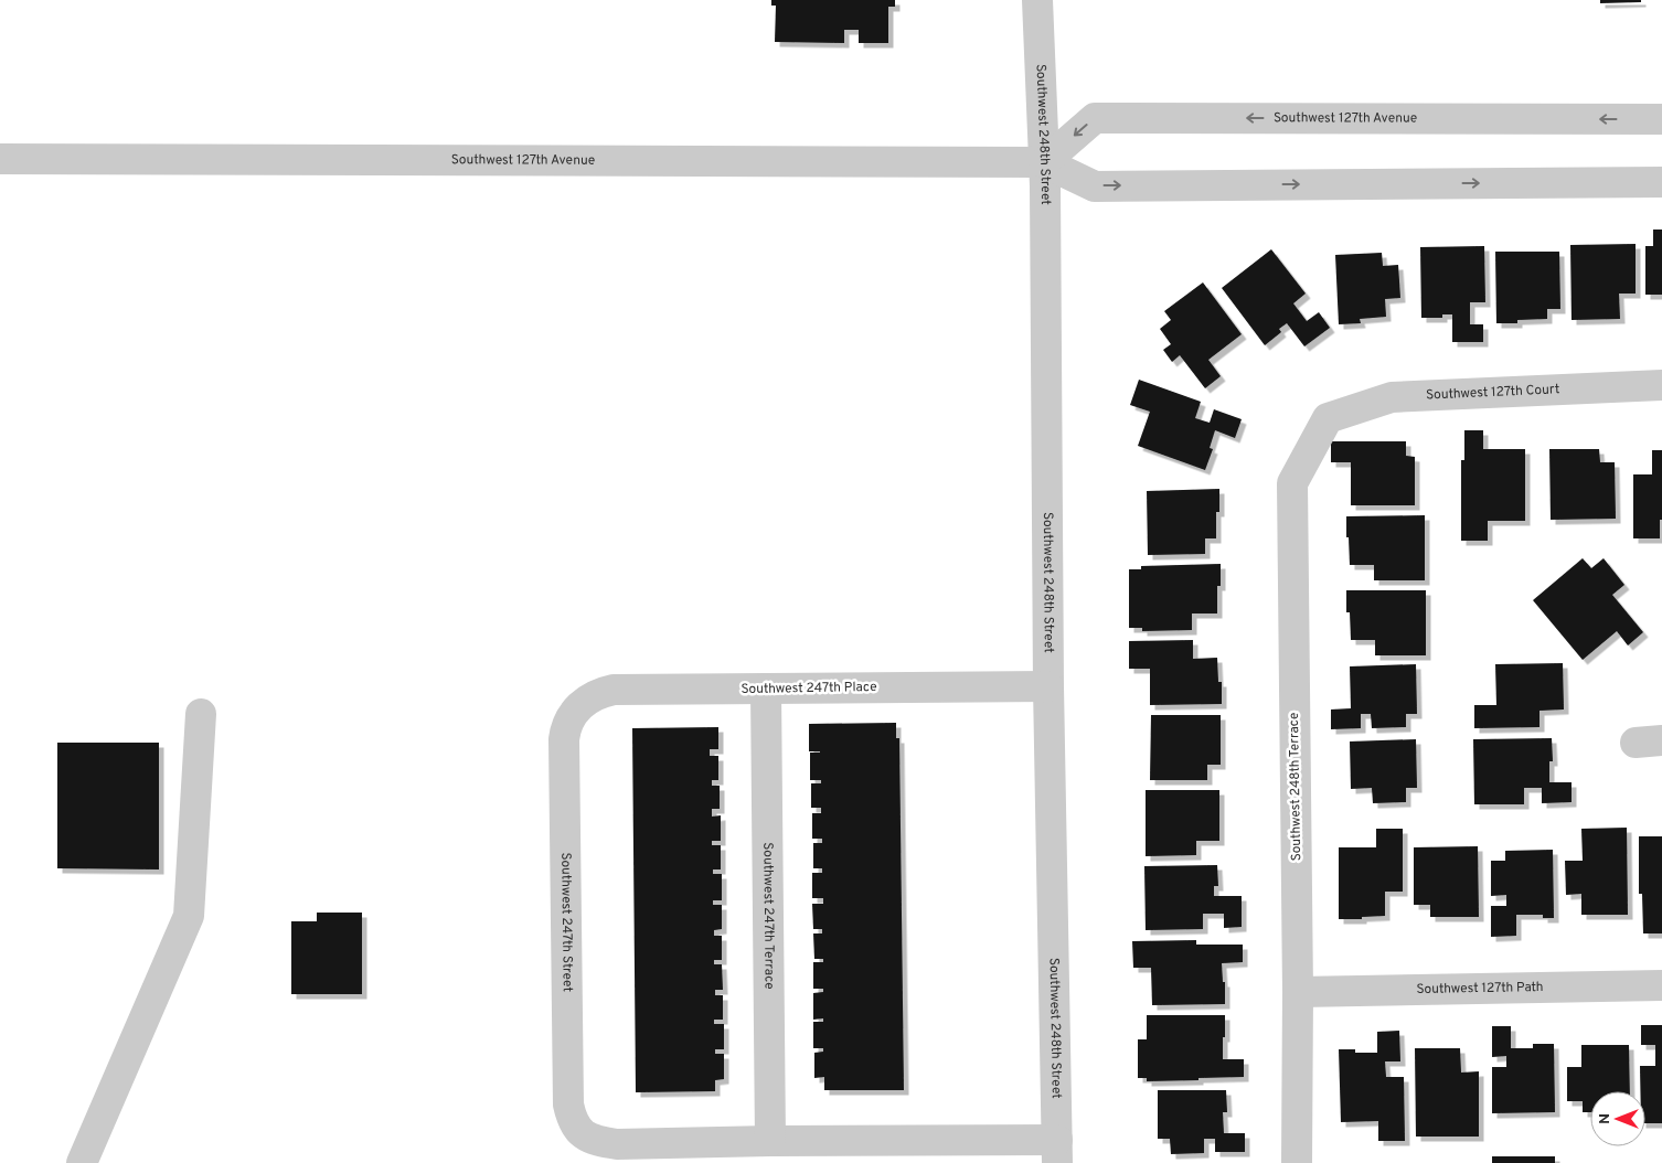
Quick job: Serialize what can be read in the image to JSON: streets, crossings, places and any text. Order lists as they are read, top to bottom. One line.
{"streets":{"street":["Southwest 127th Avenue","Southwest 248th Street","Southwest 127th Court","Southwest 247th Place","Southwest 248th Terrace","Southwest 247th Terrace","Southwest 247th Street","Southwest 127th Path"]},"crossings":[["Southwest 127th Avenue","Southwest 248th Street"],["Southwest 248th Street","Southwest 247th Place"],["Southwest 127th Court","Southwest 248th Terrace"],["Southwest 247th Place","Southwest 247th Terrace"],["Southwest 247th Place","Southwest 247th Street"],["Southwest 248th Terrace","Southwest 127th Path"],["Southwest 247th Terrace","Southwest 247th Street"]],"north":"left"}
